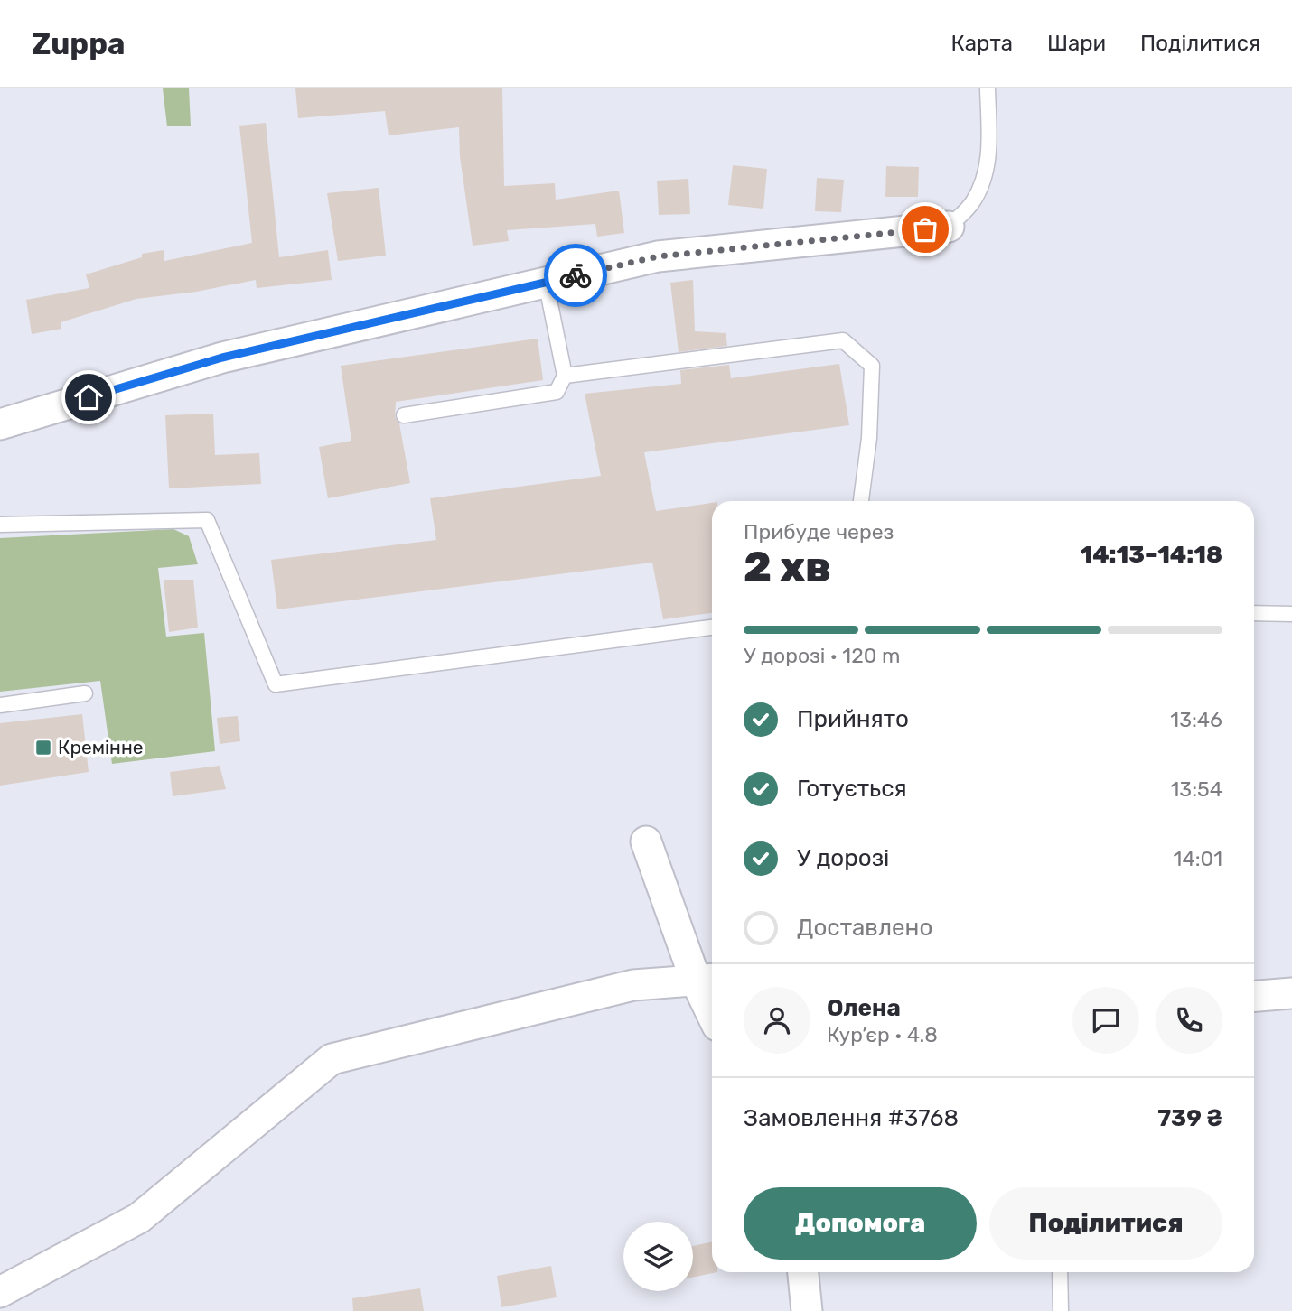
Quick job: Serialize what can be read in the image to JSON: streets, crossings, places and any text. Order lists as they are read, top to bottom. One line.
{"places":{"transit":["Кремінне"]},"page":{"header":"Zuppa","nav":["Карта","Шари","Поділитися"],"heading":["2 хв","Прибуде через","14:13–14:18"],"panel":["Олена","Кур’єр · 4.8","Замовлення #3768","739 ₴"],"bar":"У дорозі · 120 m","list":[["Прийнято","13:46"],["Готується","13:54"],["У дорозі","14:01"],"Доставлено"],"buttons":["Допомога","Поділитися"]}}
